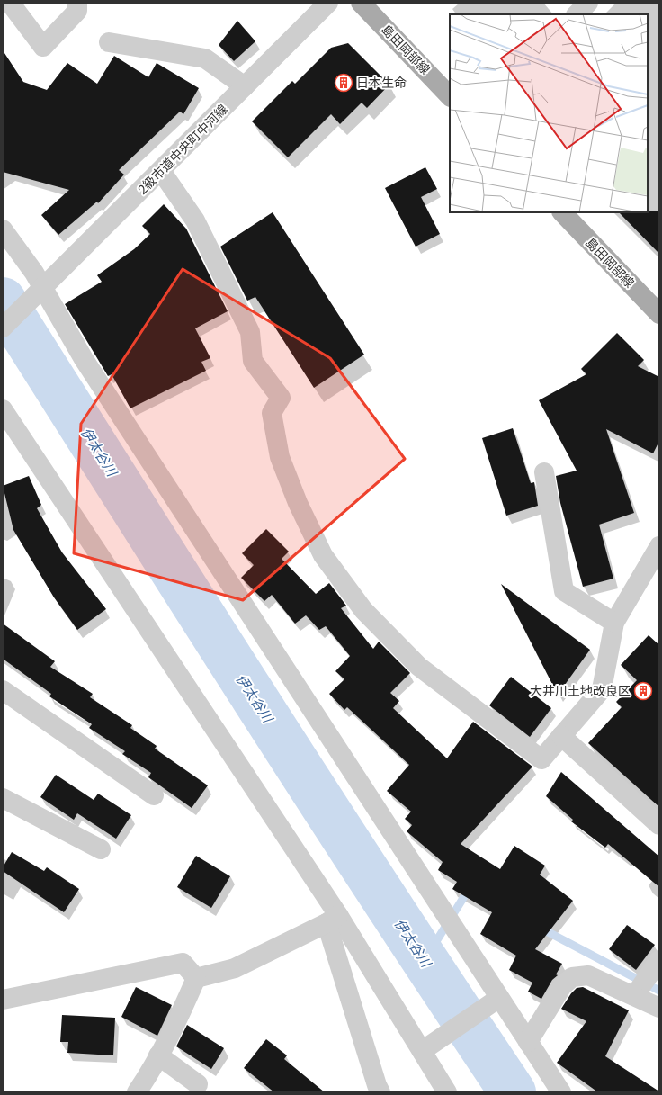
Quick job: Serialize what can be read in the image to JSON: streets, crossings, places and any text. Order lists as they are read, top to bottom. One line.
{"streets":{"main road":["島田岡部線"],"street":["2級市道中央町中河線"]},"water":["伊太谷川"],"places":{"building":["日本生命","大井川土地改良区"]}}
